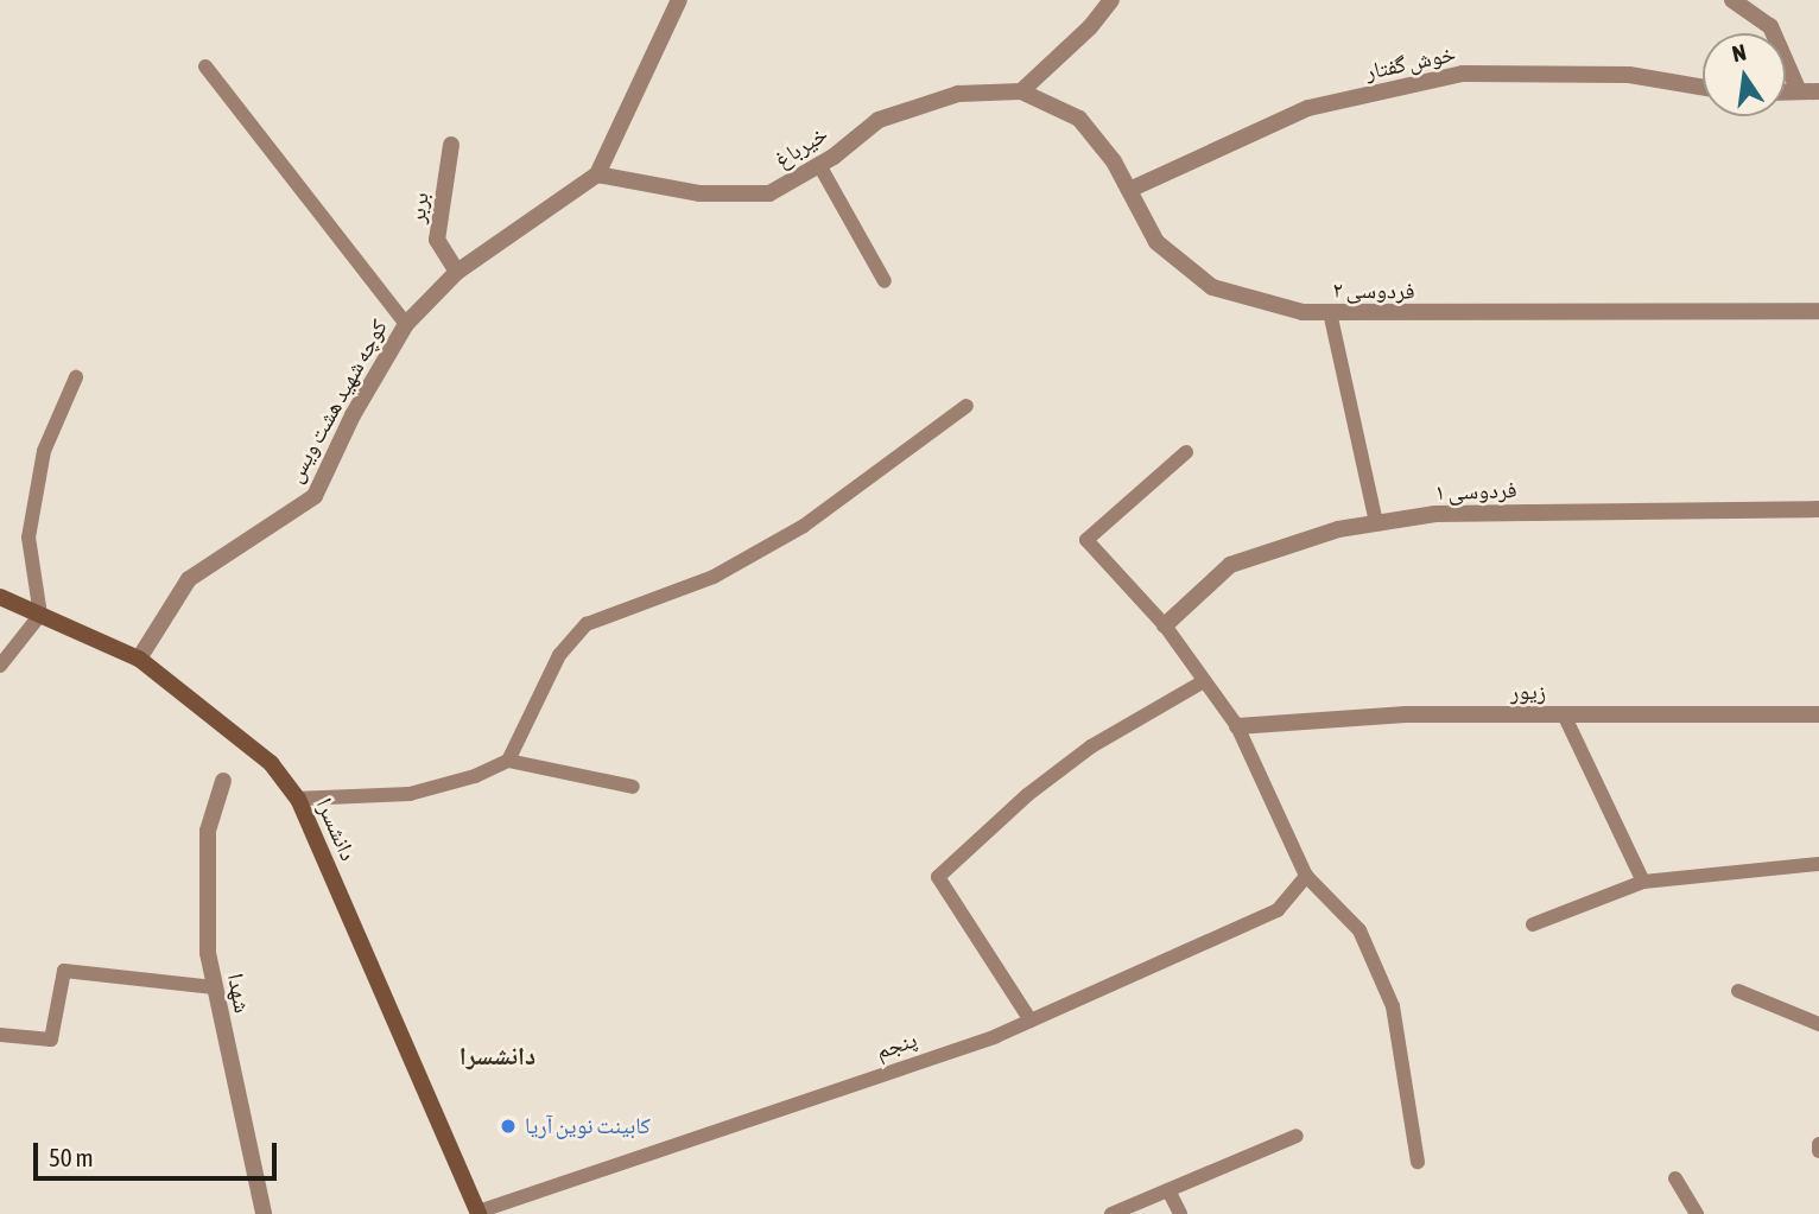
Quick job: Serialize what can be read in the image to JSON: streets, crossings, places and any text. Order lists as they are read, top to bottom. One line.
{"streets":{"street":["خوش گفتار","خیرباغ","بربر","فردوسی ۲","کوچه شهید هشت ویس","فردوسی ۱","زیور","دانشسرا","شهدا"],"lane":["پنجم"]},"crossings":[["خوش گفتار","فردوسی ۲"],["خیرباغ","فردوسی ۲"],["خیرباغ","کوچه شهید هشت ویس"],["بربر","کوچه شهید هشت ویس"],["کوچه شهید هشت ویس","دانشسرا"],["دانشسرا","پنجم"]],"districts":["دانشسرا"],"places":["کابینت نوین آریا"],"scale_bar":"50 m","north":"top"}
